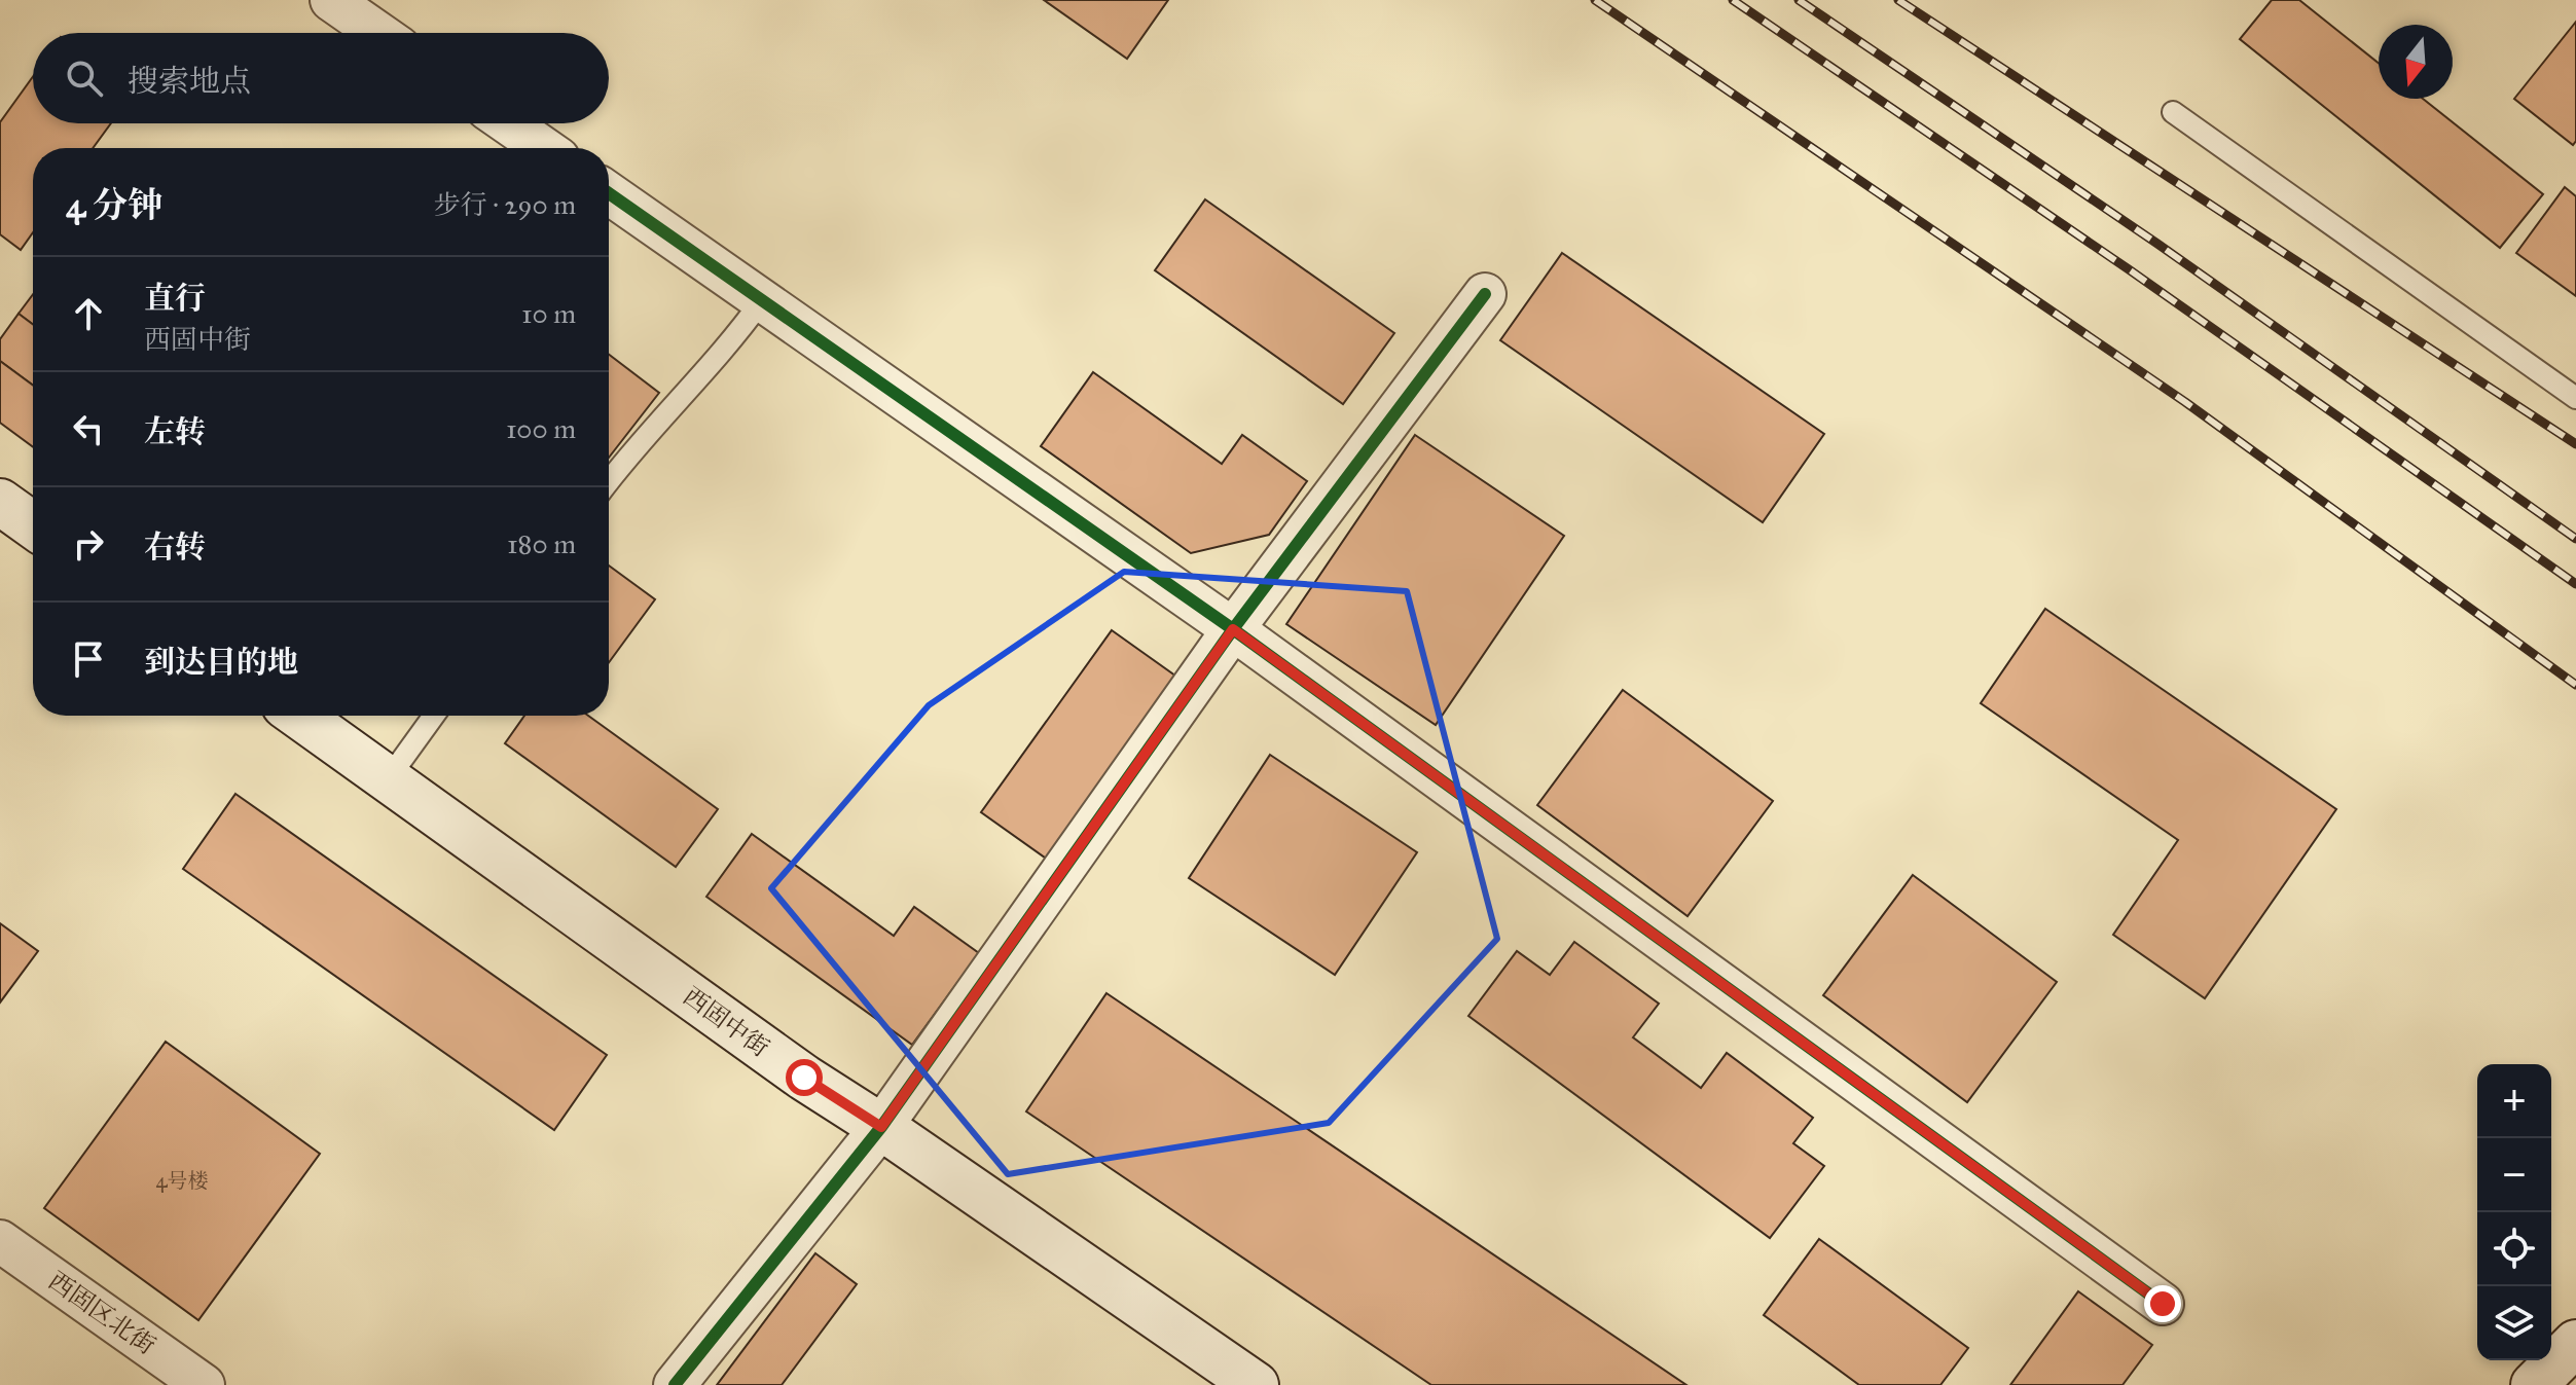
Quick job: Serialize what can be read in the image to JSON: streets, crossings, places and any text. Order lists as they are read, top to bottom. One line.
{"streets":{"street":["西固中街","西固区北街"]},"house_numbers":["4号楼"],"north":"bottom","page":{"search":"搜索地点","heading":["4 分钟","步行 · 290 m"],"list":[["直行","西固中街","10 m"],["左转","100 m"],["右转","180 m"],"到达目的地"],"map_buttons":["+","−"]}}
